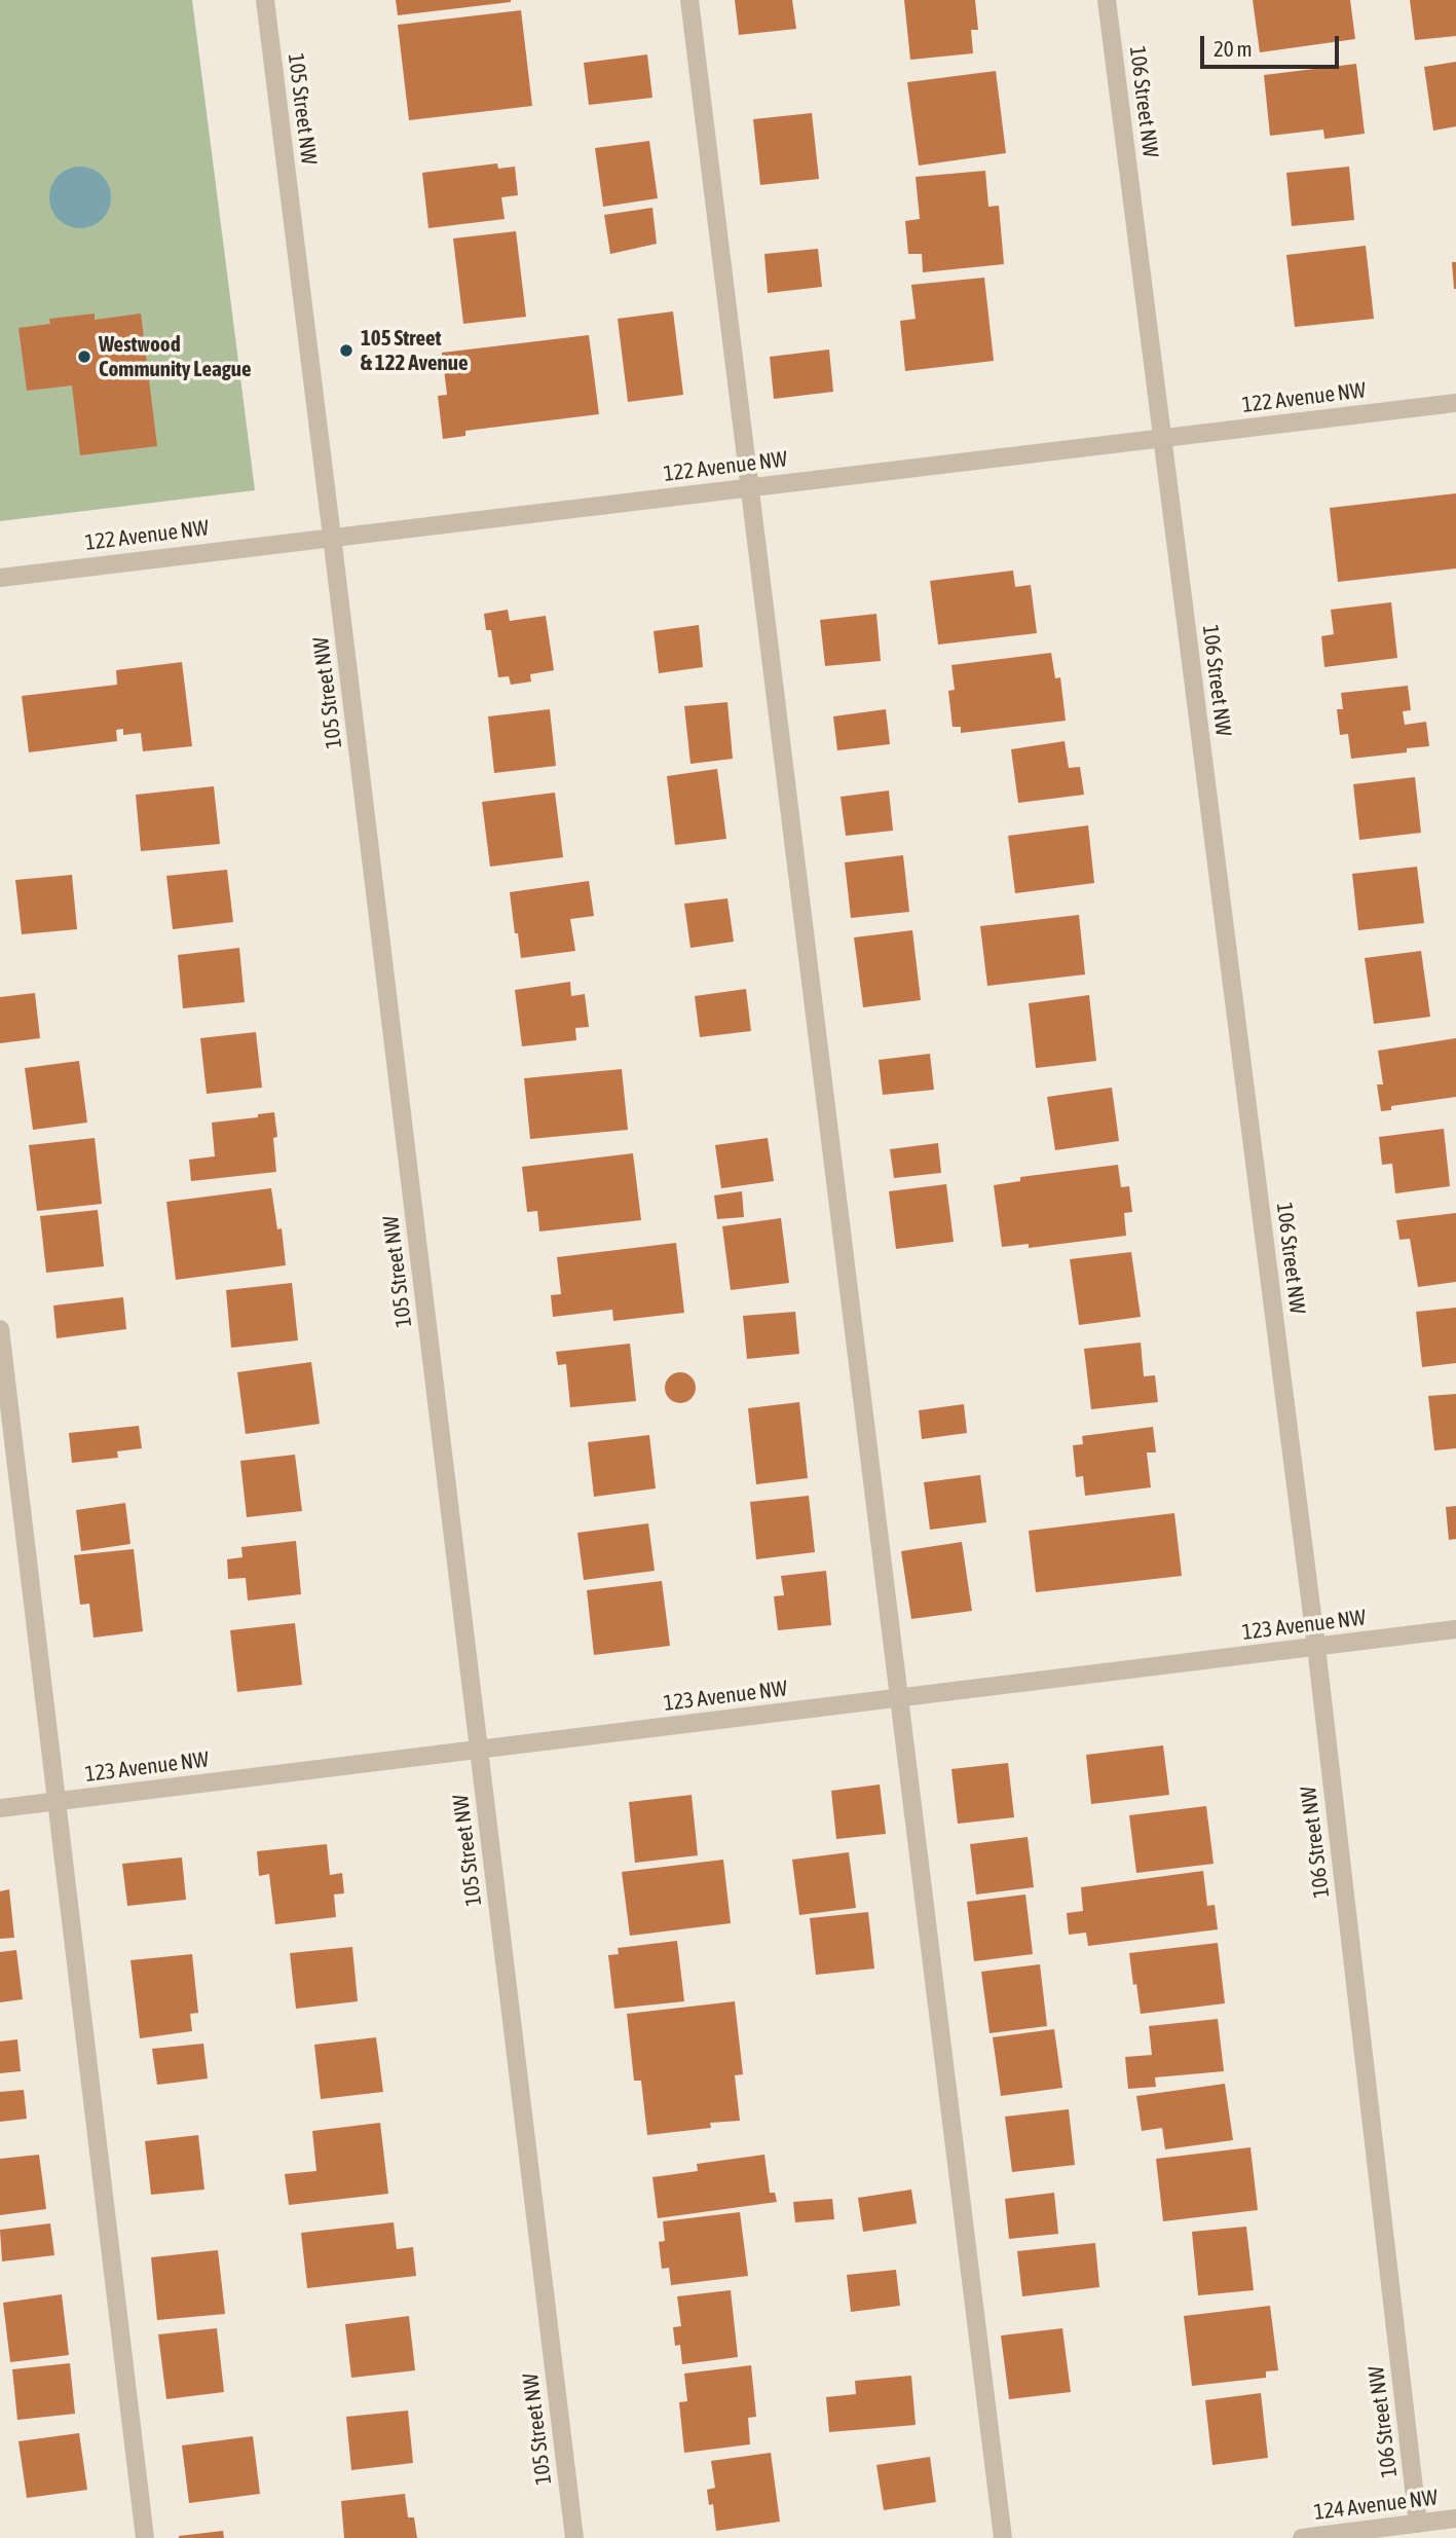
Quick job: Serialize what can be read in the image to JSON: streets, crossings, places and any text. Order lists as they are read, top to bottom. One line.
{"streets":{"street":["106 Street NW","105 Street NW","122 Avenue NW","123 Avenue NW","124 Avenue NW"]},"crossings":[["106 Street NW","122 Avenue NW"],["106 Street NW","123 Avenue NW"],["106 Street NW","124 Avenue NW"],["105 Street NW","122 Avenue NW"],["105 Street NW","123 Avenue NW"]],"places":["105 Street & 122 Avenue","Westwood Community League"],"scale_bar":"20 m"}
